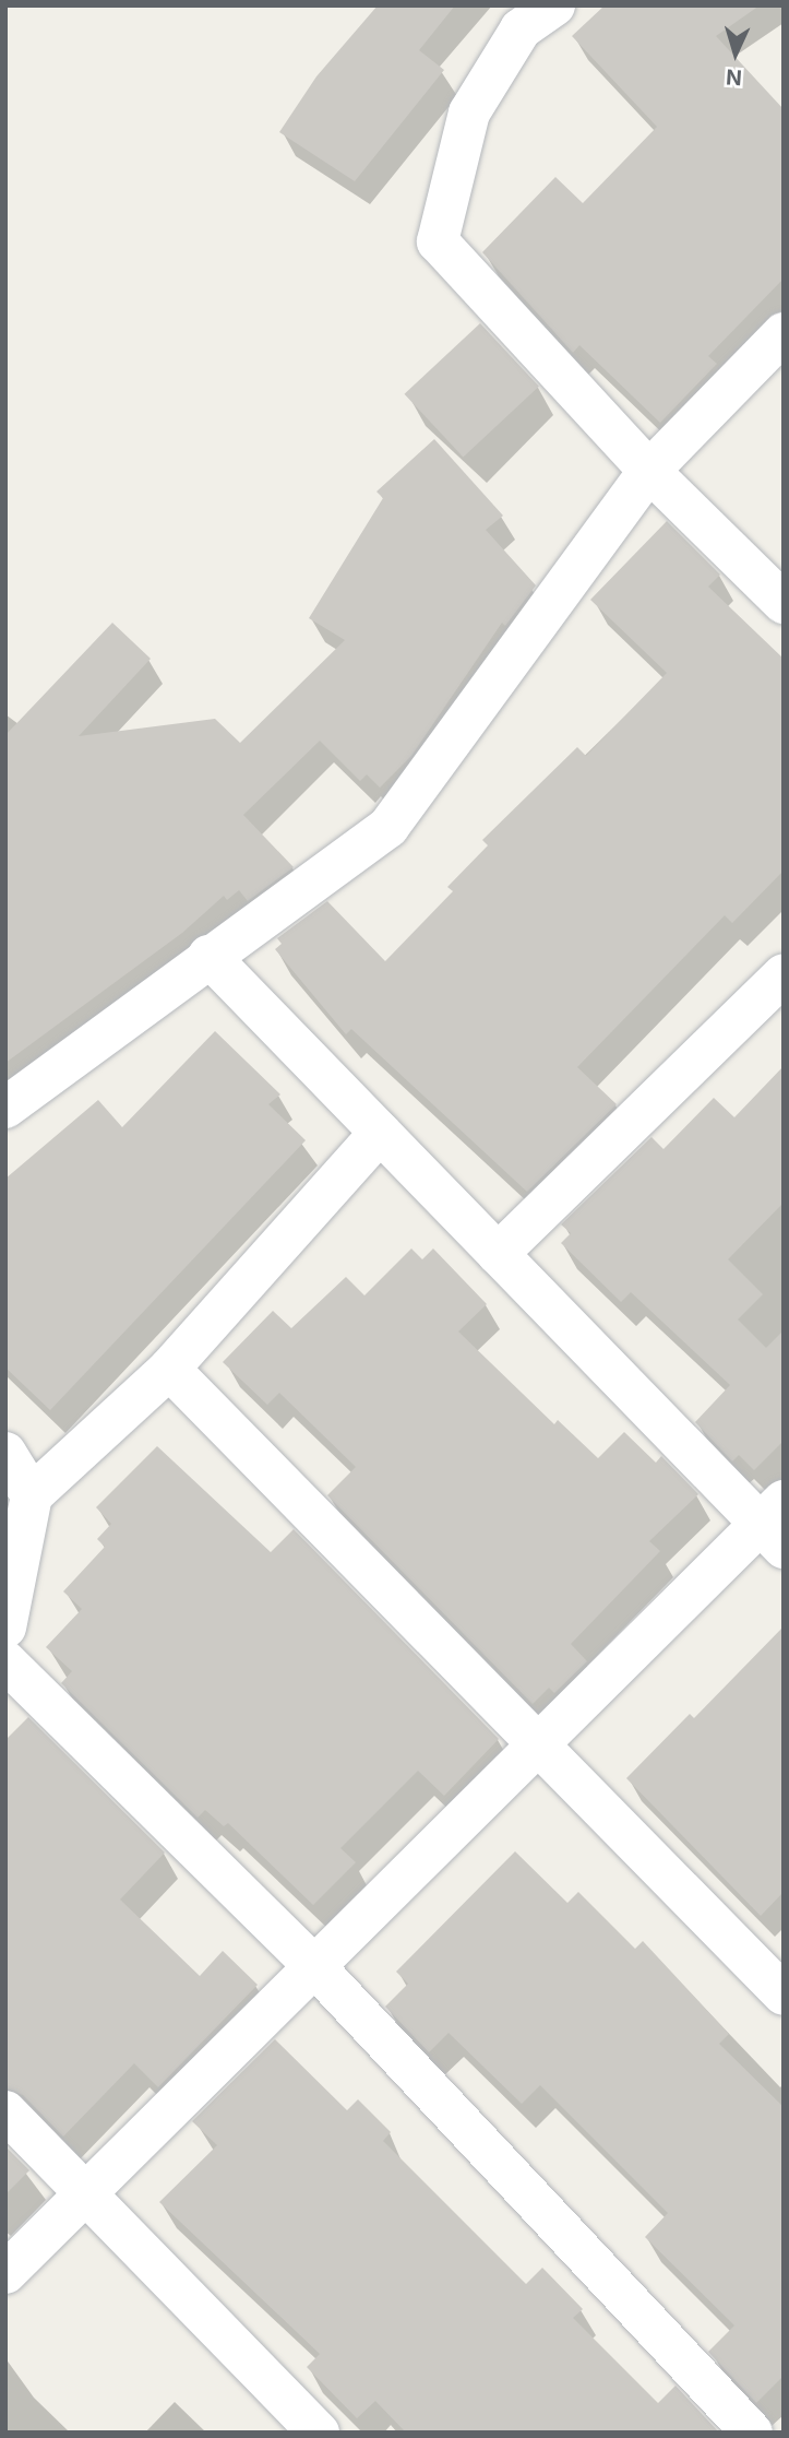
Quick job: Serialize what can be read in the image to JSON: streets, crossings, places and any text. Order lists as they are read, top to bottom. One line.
{"north":"bottom"}
